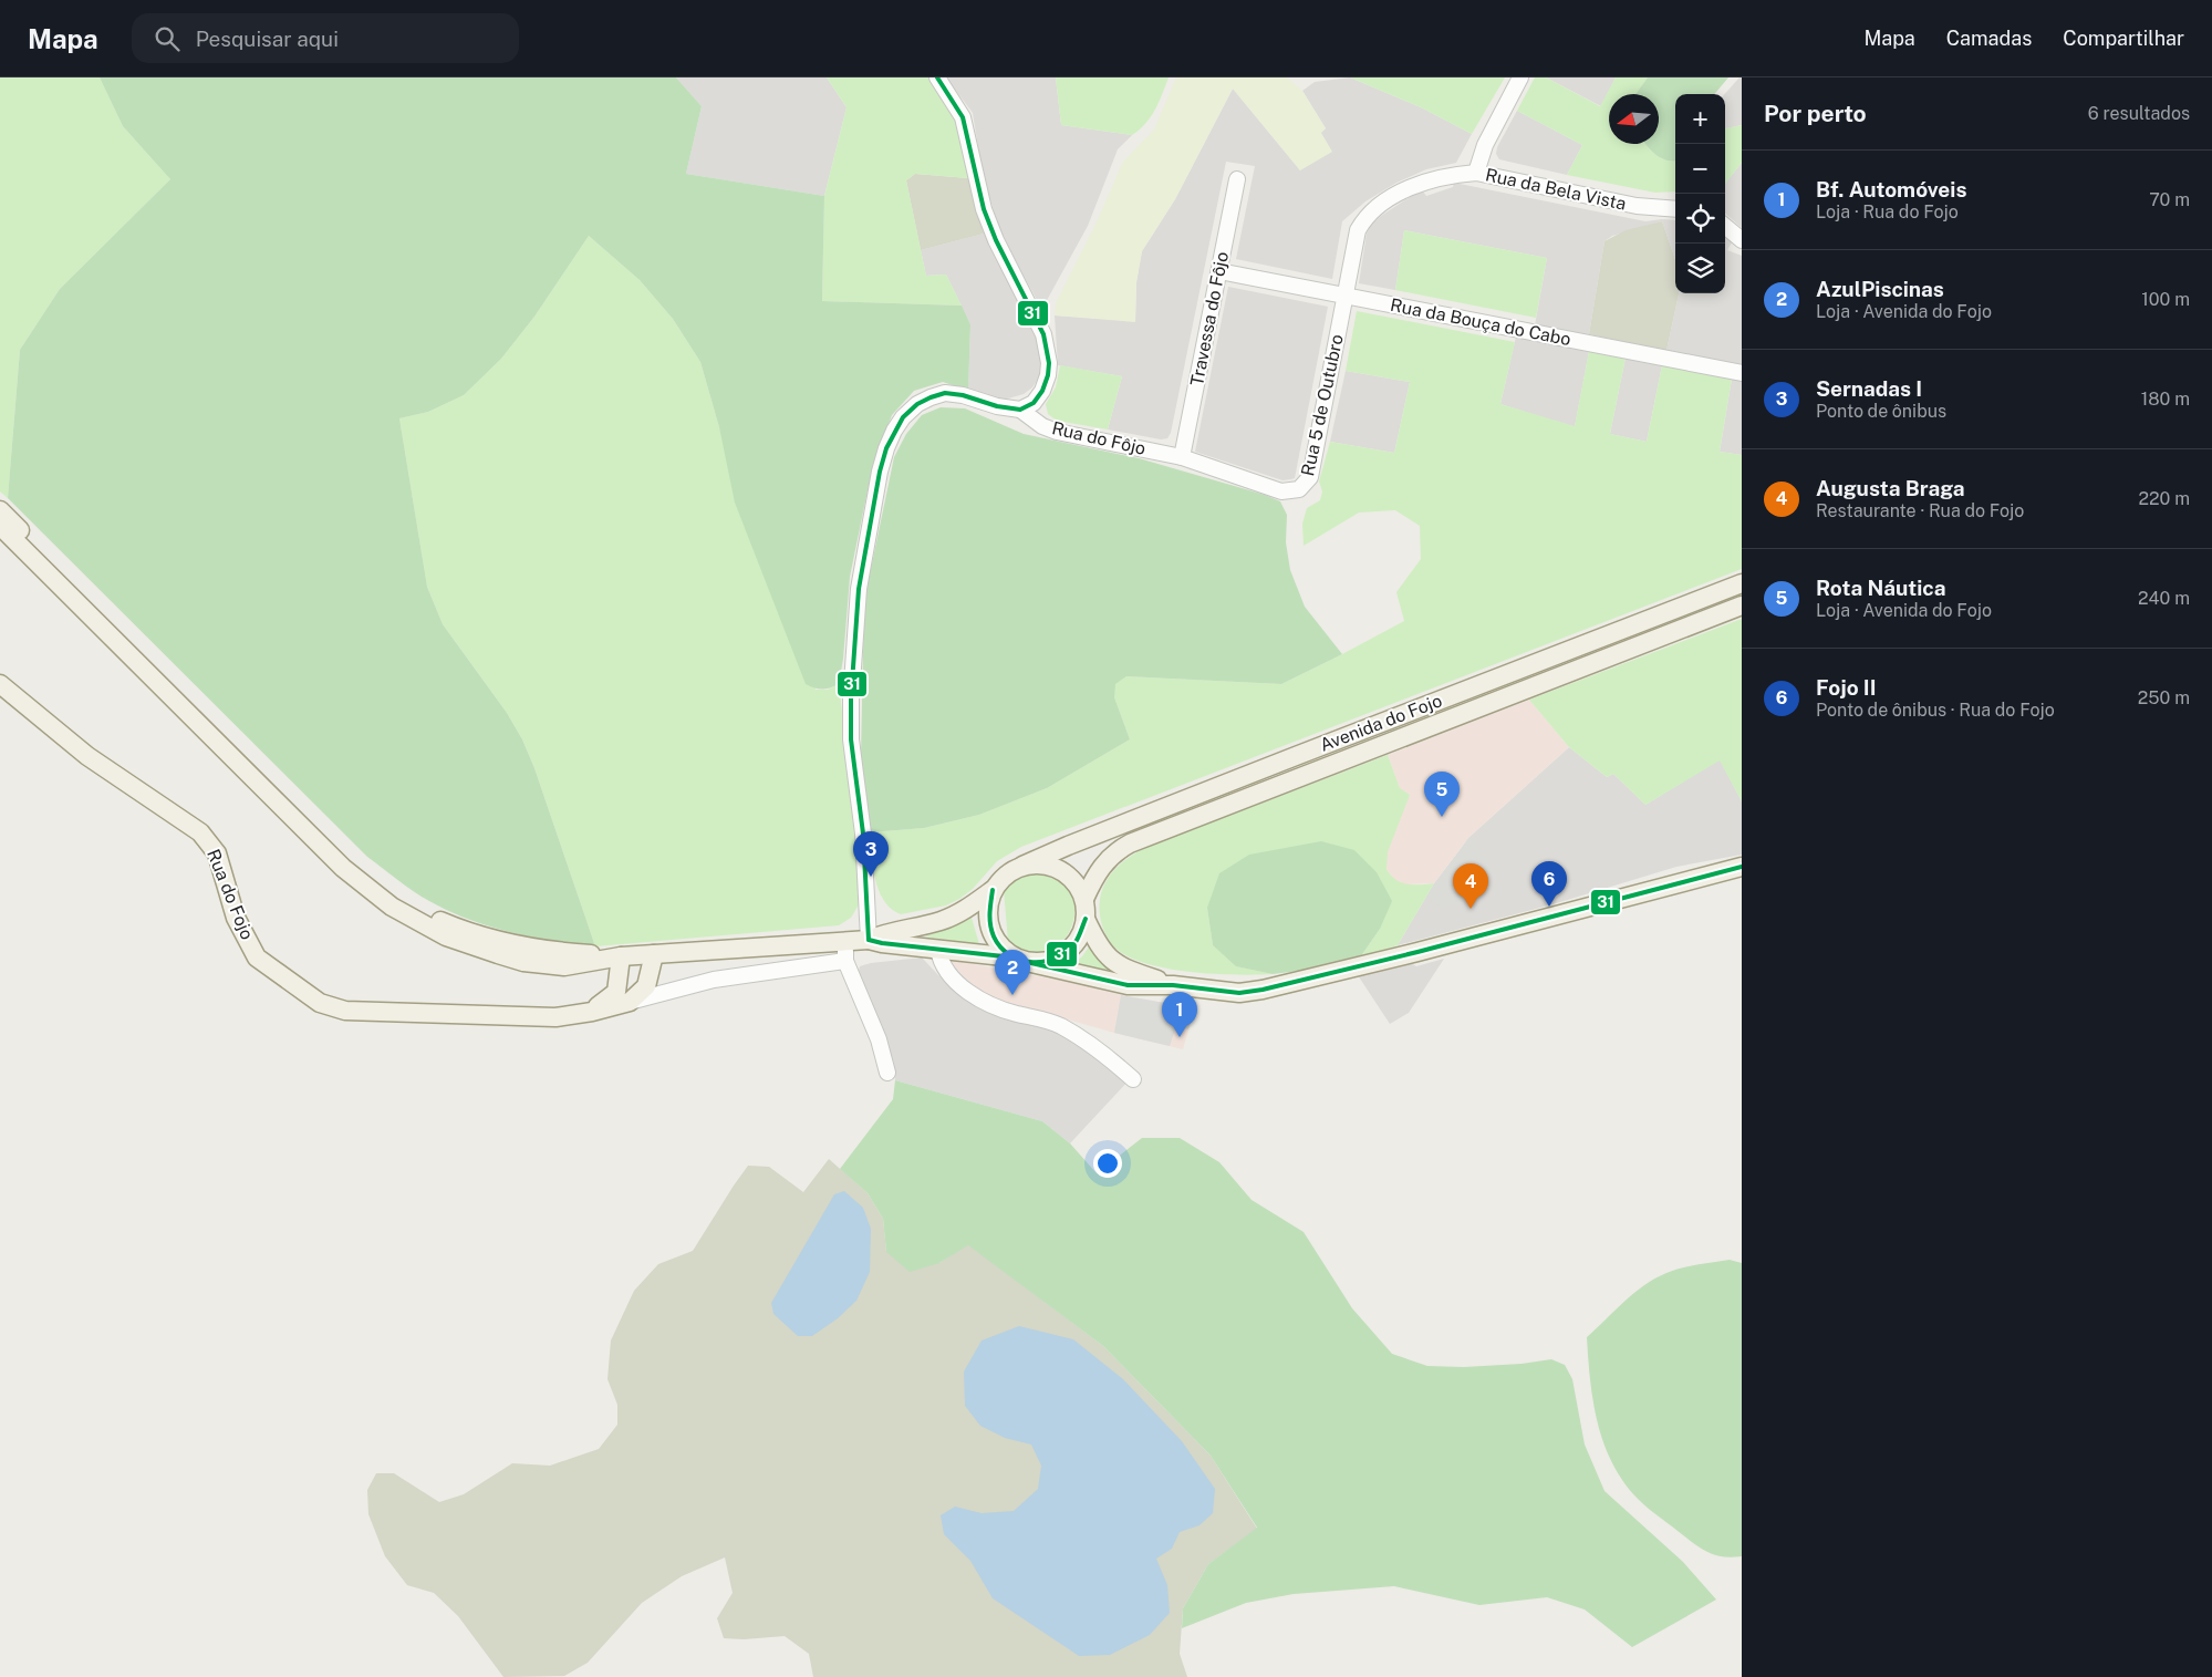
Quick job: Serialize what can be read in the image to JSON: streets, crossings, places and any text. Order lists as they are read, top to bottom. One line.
{"streets":{"main road":["Avenida do Fojo","Rua do Fojo"],"street":["Rua da Bela Vista","Travessa do Fôjo","Rua da Bouça do Cabo","Rua 5 de Outubro","Rua do Fôjo"]},"crossings":[["Rua da Bela Vista","Rua da Bouça do Cabo"],["Rua da Bela Vista","Rua 5 de Outubro"],["Travessa do Fôjo","Rua da Bouça do Cabo"],["Travessa do Fôjo","Rua 5 de Outubro"],["Travessa do Fôjo","Rua do Fôjo"],["Rua da Bouça do Cabo","Rua 5 de Outubro"],["Rua 5 de Outubro","Rua do Fôjo"]],"lines":["transit line 31"],"north":"left","page":{"header":"Mapa","search":"Pesquisar aqui","nav":["Mapa","Camadas","Compartilhar"],"heading":["Por perto","6 resultados"],"map_buttons":["+","−"],"list":[{"mark":"1","name":"Bf. Automóveis","note":"Loja · Rua do Fojo","value":"70 m"},{"mark":"2","name":"AzulPiscinas","note":"Loja · Avenida do Fojo","value":"100 m"},{"mark":"3","name":"Sernadas I","note":"Ponto de ônibus","value":"180 m"},{"mark":"4","name":"Augusta Braga","note":"Restaurante · Rua do Fojo","value":"220 m"},{"mark":"5","name":"Rota Náutica","note":"Loja · Avenida do Fojo","value":"240 m"},{"mark":"6","name":"Fojo II","note":"Ponto de ônibus · Rua do Fojo","value":"250 m"}],"pins":["5","3","6","4","2","1"]}}
